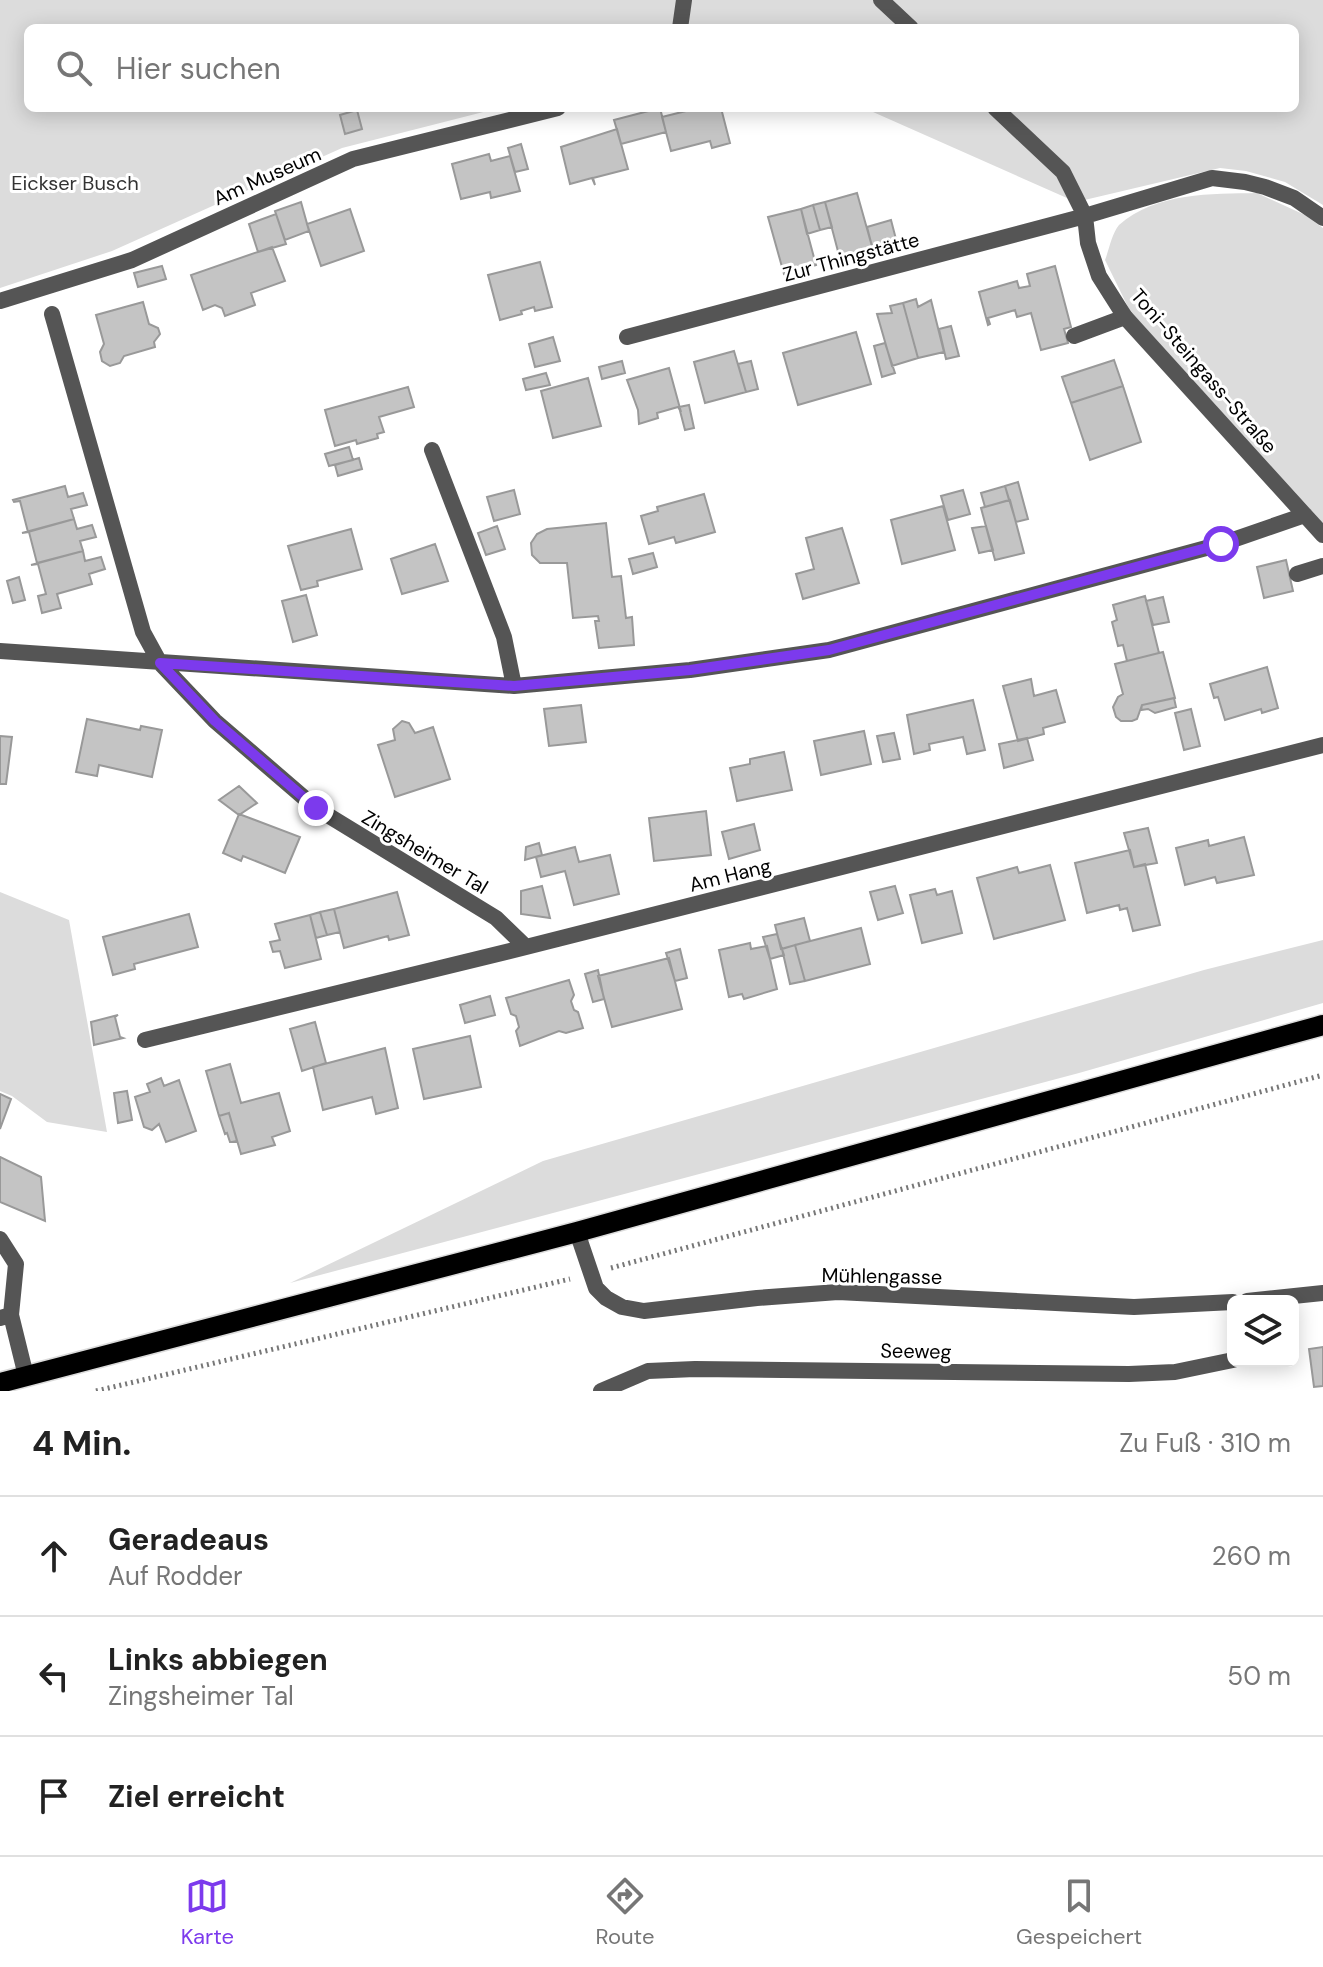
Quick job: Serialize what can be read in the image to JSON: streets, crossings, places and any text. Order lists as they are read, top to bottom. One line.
{"streets":{"street":["Am Museum","Zur Thingstätte","Toni-Steingass-Straße","Zingsheimer Tal","Am Hang","Mühlengasse","Seeweg"]},"crossings":[["Zur Thingstätte","Toni-Steingass-Straße"],["Zingsheimer Tal","Am Hang"]],"parks":["Eickser Busch"],"page":{"search":"Hier suchen","heading":["4 Min.","Zu Fuß · 310 m"],"list":[["Geradeaus","Auf Rodder","260 m"],["Links abbiegen","Zingsheimer Tal","50 m"],"Ziel erreicht"],"nav":["Karte","Route","Gespeichert"]}}
